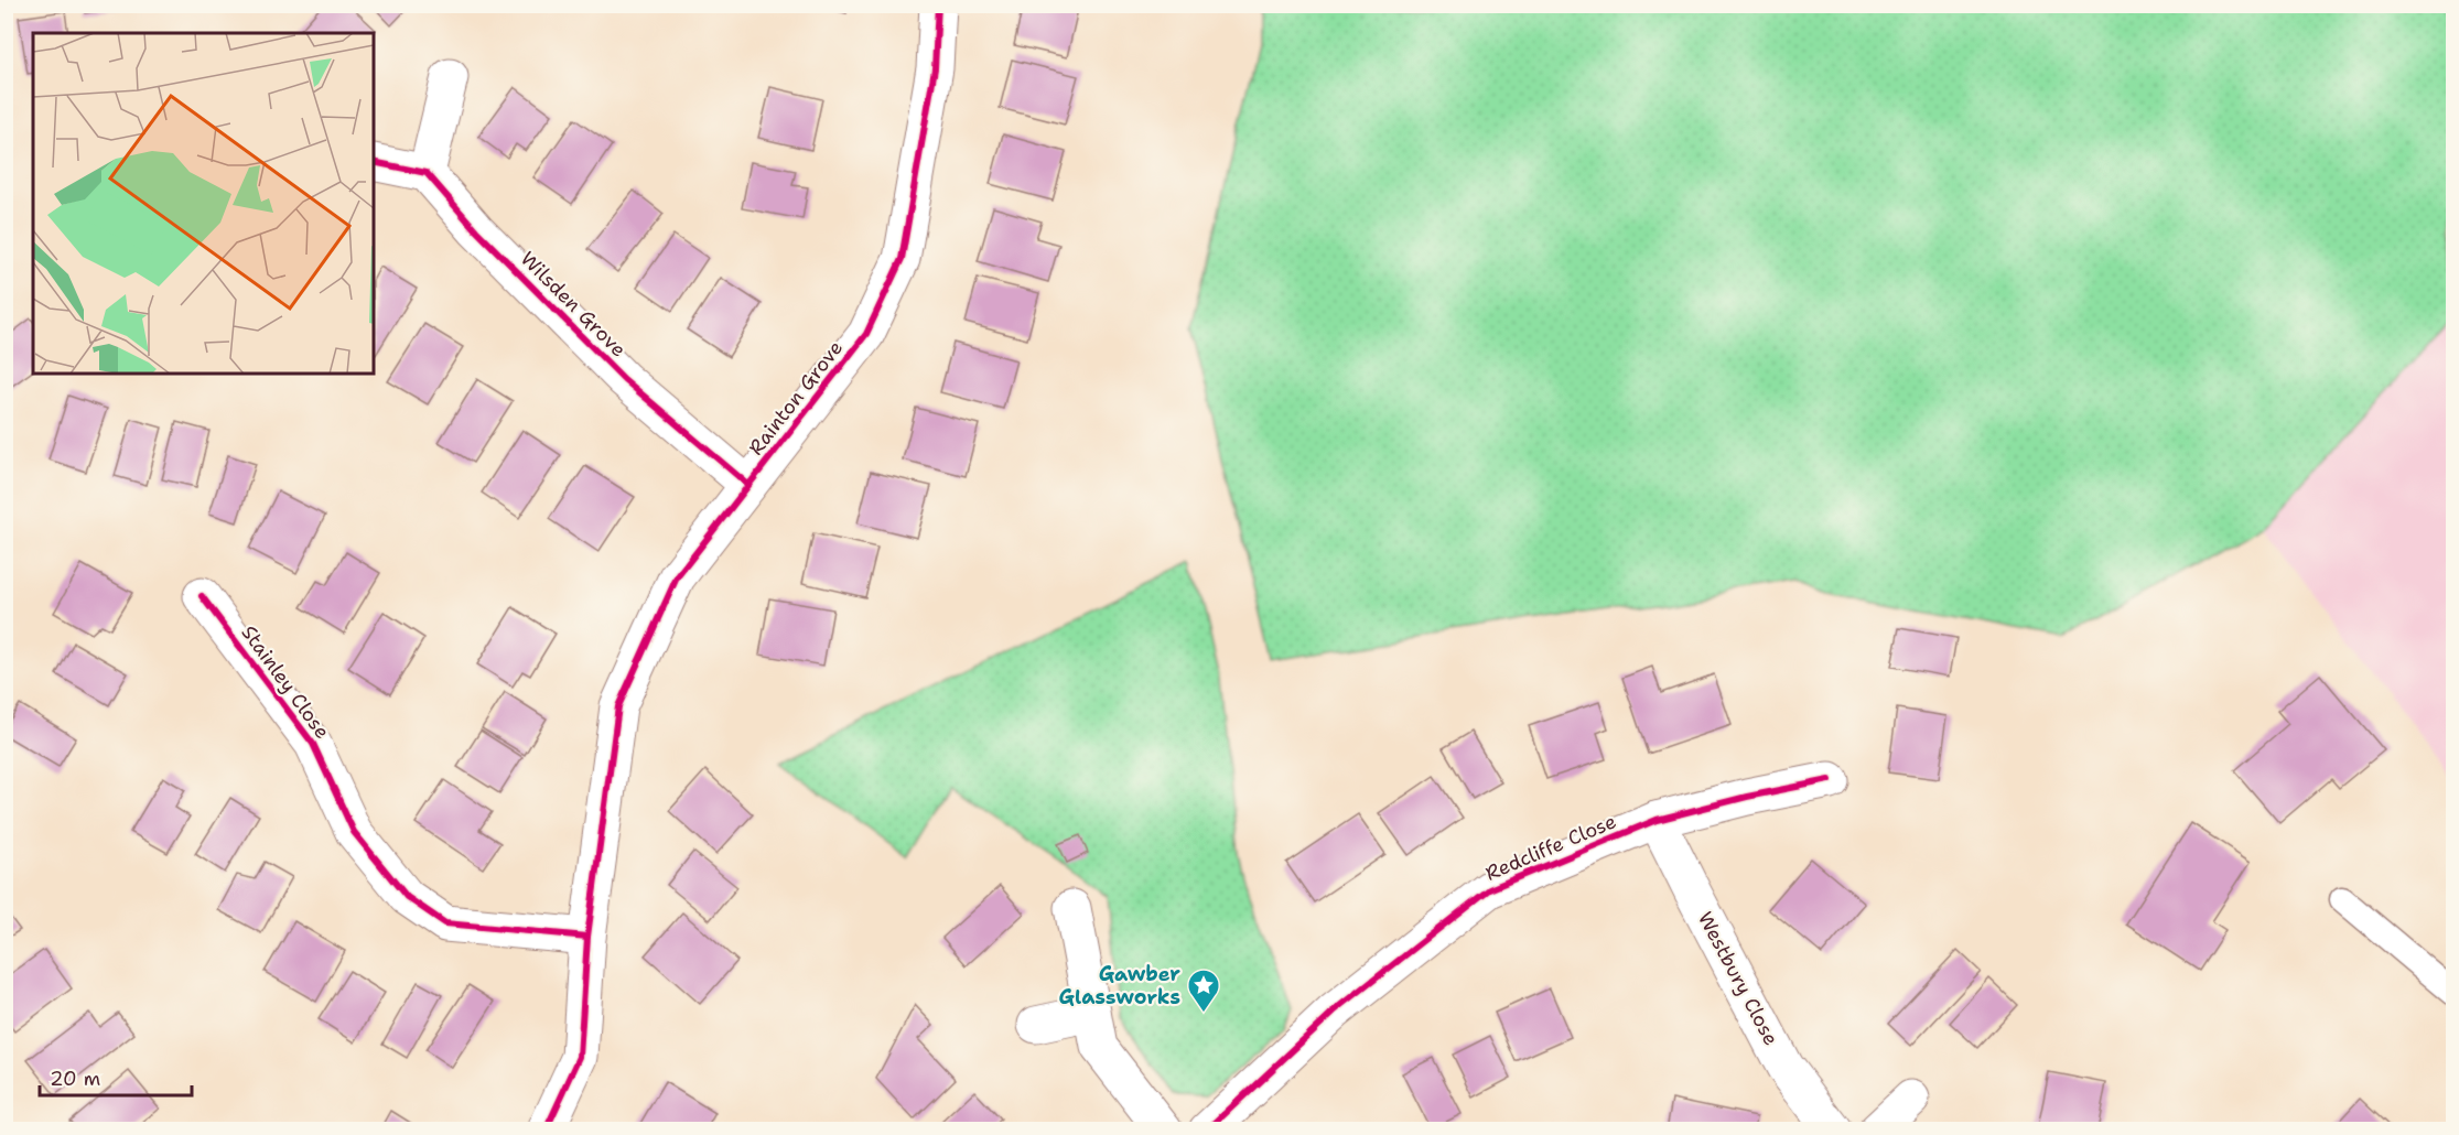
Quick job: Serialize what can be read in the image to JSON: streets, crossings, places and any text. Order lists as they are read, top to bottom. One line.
{"streets":{"street":["Wilsden Grove","Rainton Grove","Stainley Close","Redcliffe Close","Westbury Close"]},"crossings":[["Wilsden Grove","Rainton Grove"],["Rainton Grove","Stainley Close"],["Redcliffe Close","Westbury Close"]],"places":{"place":["Gawber Glassworks"]},"scale_bar":"20 m"}
